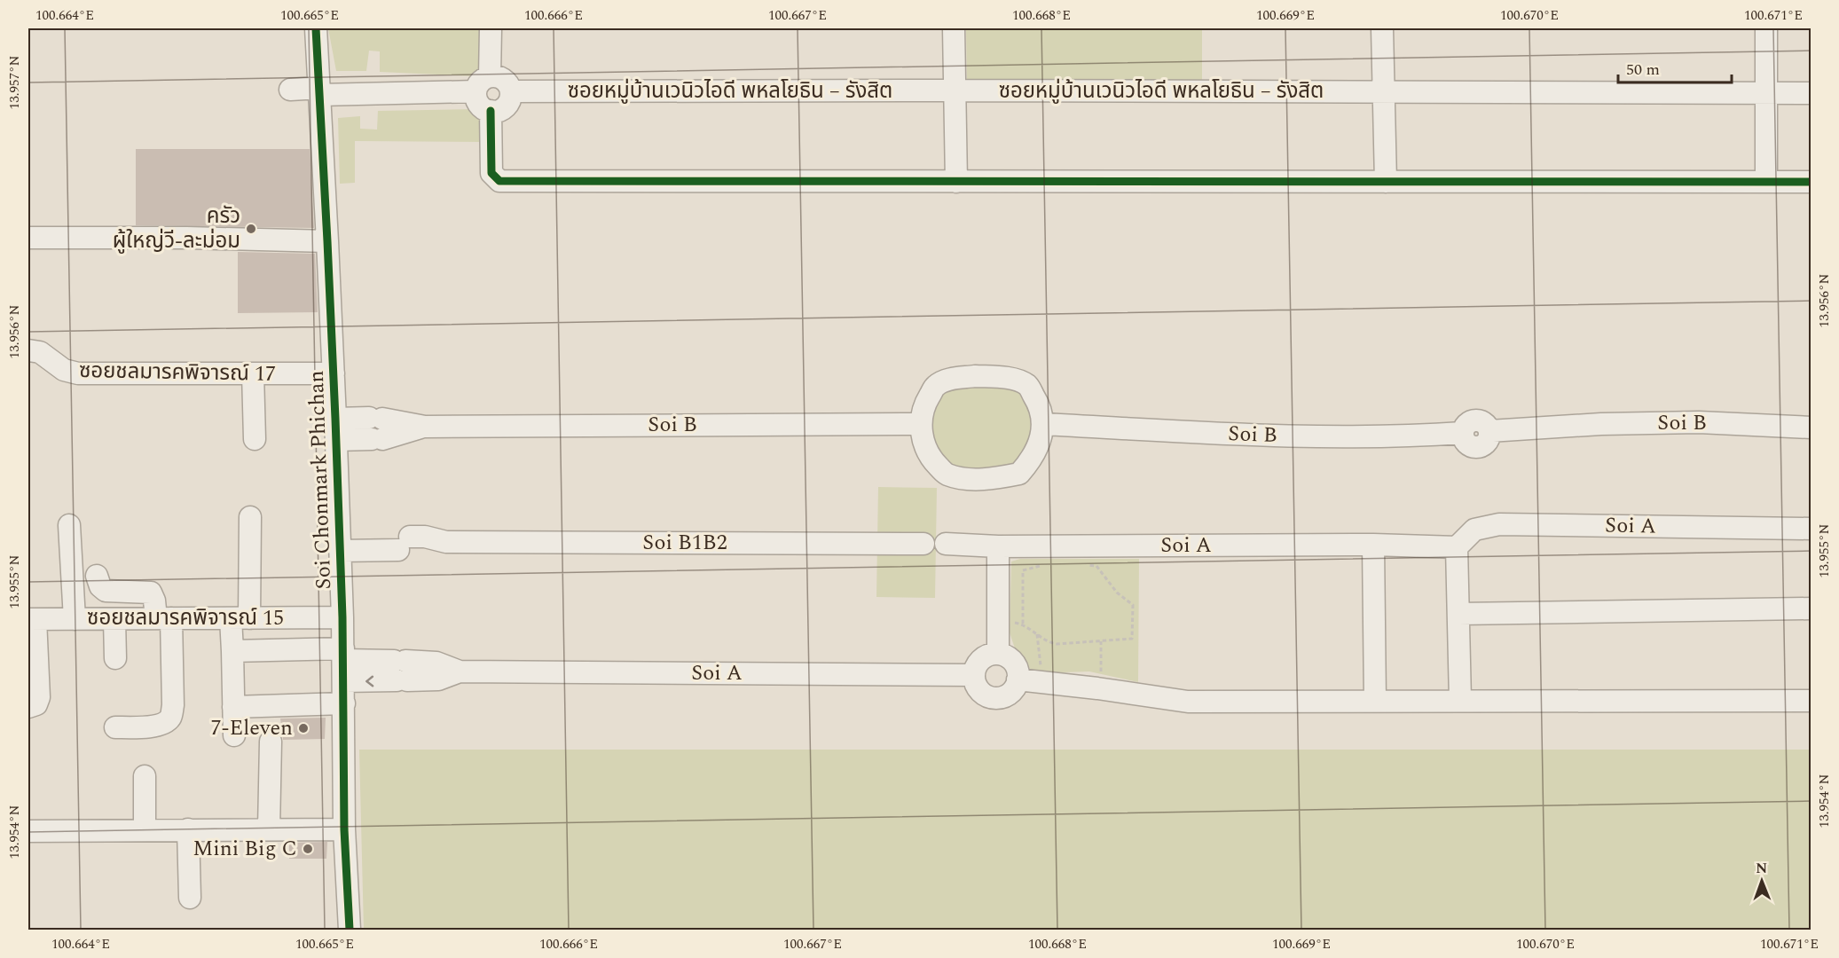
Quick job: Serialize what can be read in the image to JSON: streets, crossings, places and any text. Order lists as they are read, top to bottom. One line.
{"streets":{"street":["ซอยหมู่บ้านเวนิวไอดี พหลโยธิน – รังสิต","ซอยชลมารคพิจารณ์ 17","Soi B","Soi Chonmark Phichan","Soi A","Soi B1B2","ซอยชลมารคพิจารณ์ 15"]},"crossings":[["ซอยชลมารคพิจารณ์ 17","Soi Chonmark Phichan"],["Soi B","Soi Chonmark Phichan"],["Soi Chonmark Phichan","Soi A"],["Soi Chonmark Phichan","Soi B1B2"],["Soi Chonmark Phichan","ซอยชลมารคพิจารณ์ 15"]],"places":["ครัว ผู้ใหญ่วี-ละม่อม","7-Eleven","Mini Big C"],"scale_bar":"50 m","north":"top","coordinates":["100.664°E","100.665°E","100.666°E","100.667°E","100.668°E","100.669°E","100.670°E","100.671°E","13.957°N","13.956°N","13.955°N","13.954°N"]}
